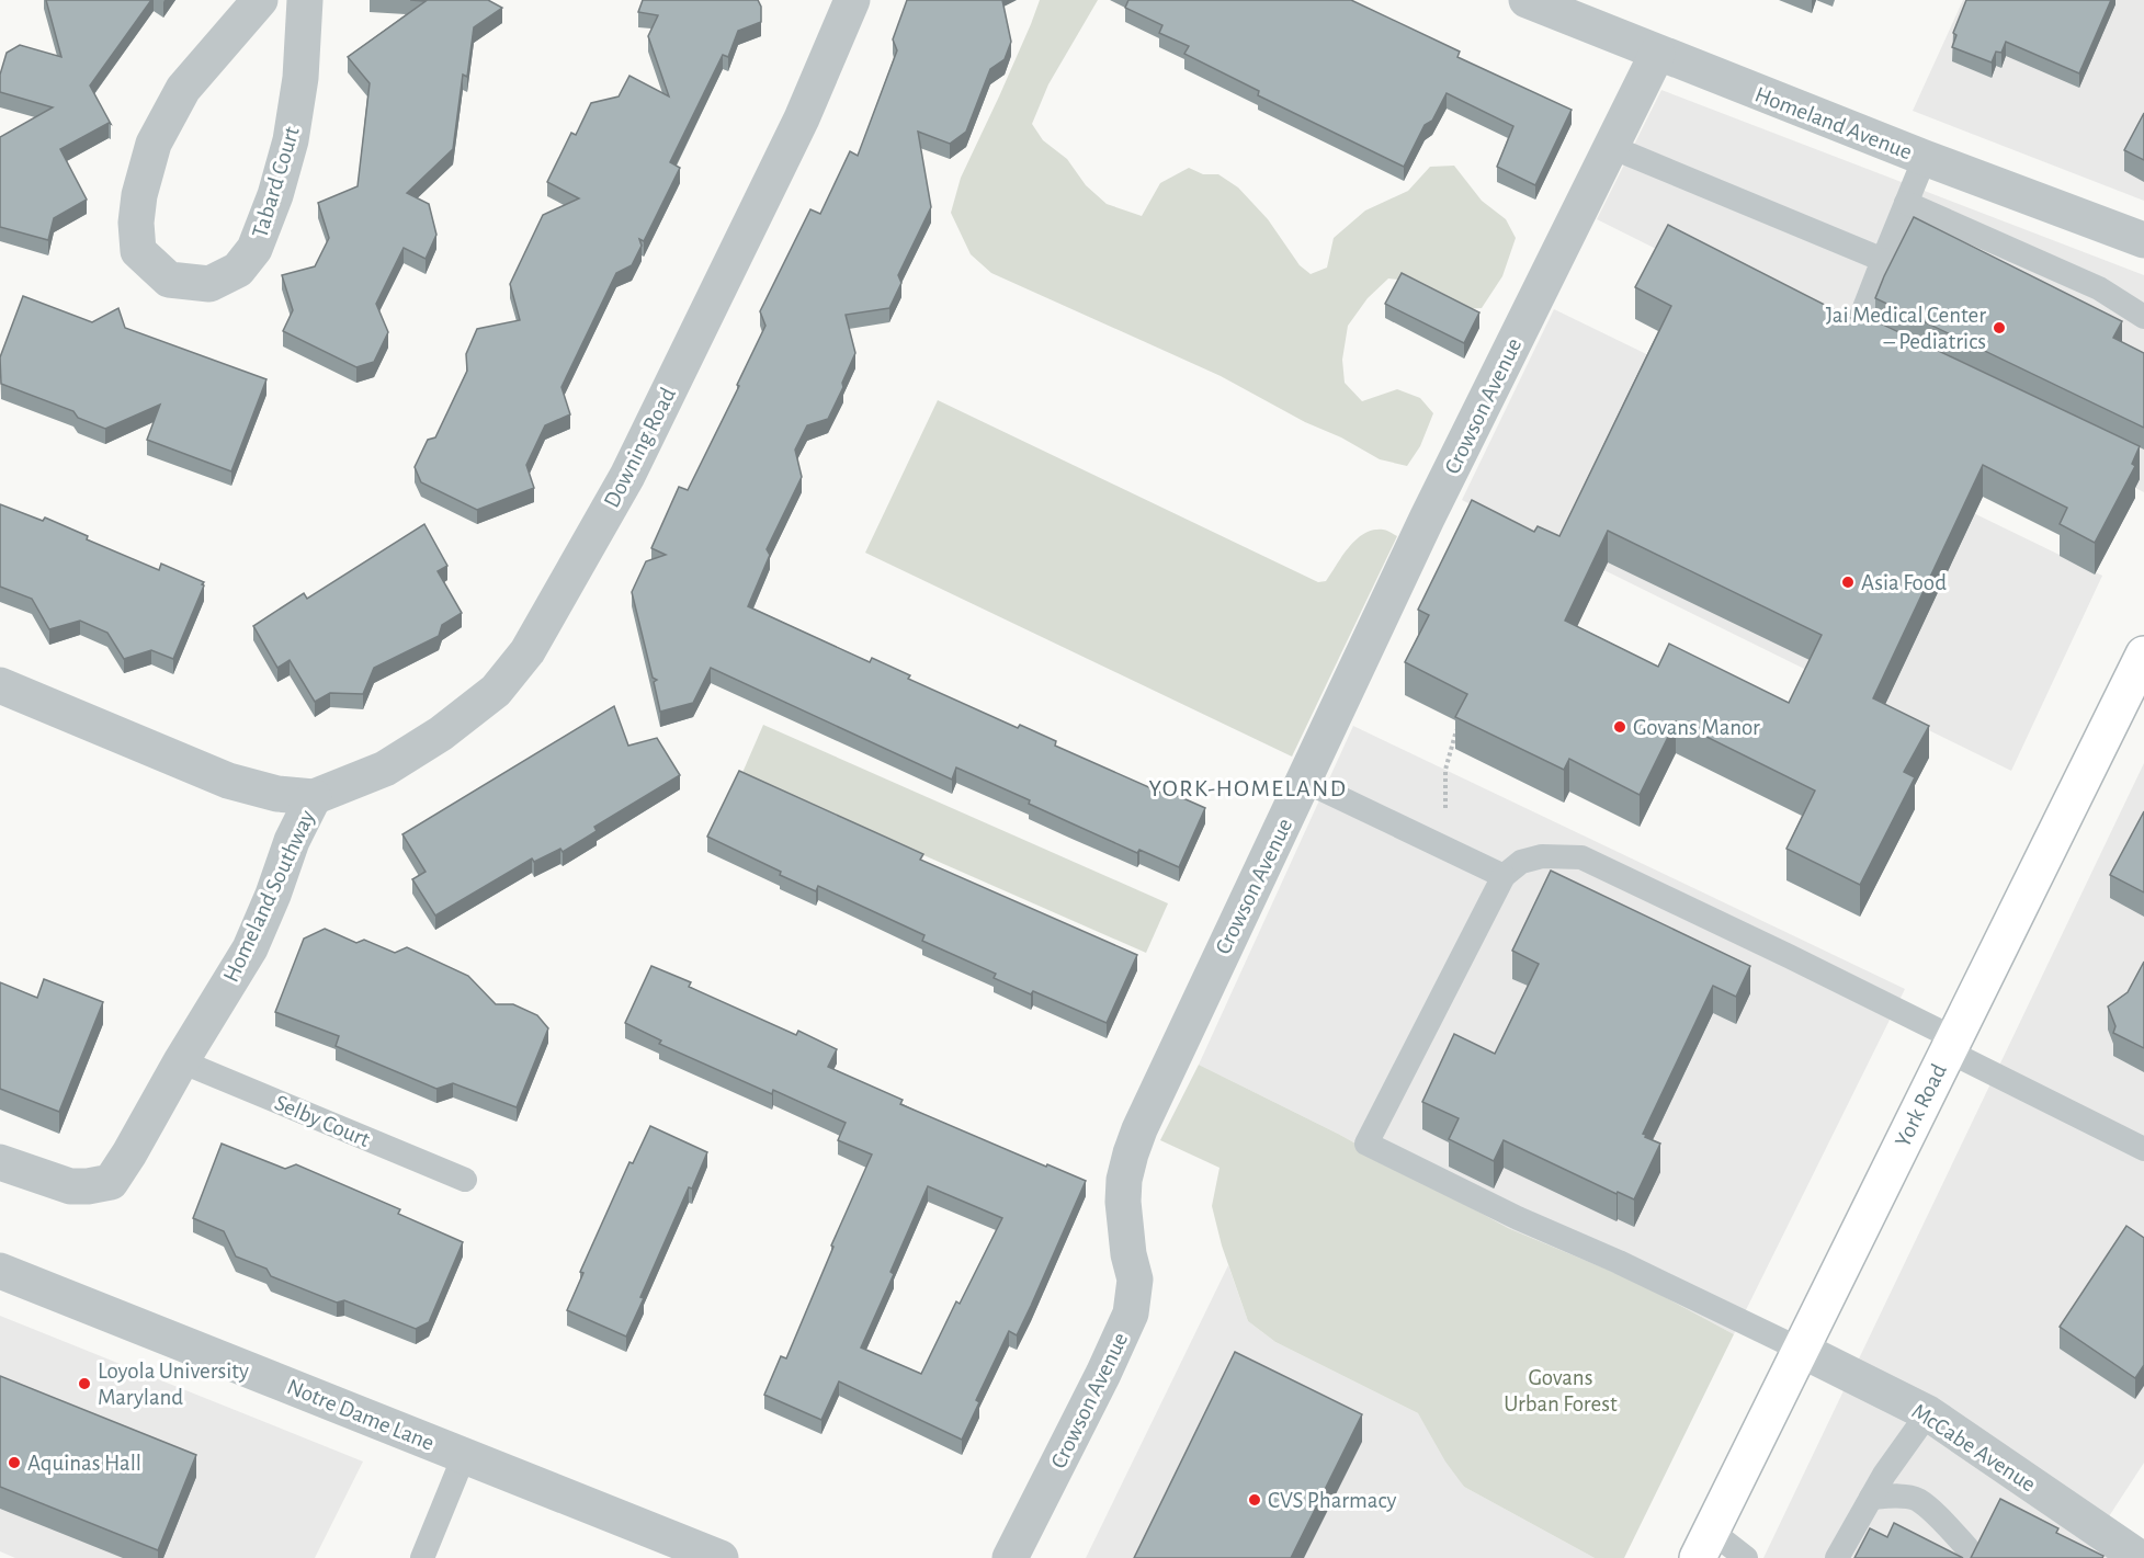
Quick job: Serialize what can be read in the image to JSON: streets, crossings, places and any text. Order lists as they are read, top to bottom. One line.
{"streets":{"main road":["York Road"],"street":["Homeland Avenue","Tabard Court","Crowson Avenue","Downing Road","Homeland Southway","Notre Dame Lane","McCabe Avenue"],"lane":["Selby Court"]},"crossings":[["Homeland Avenue","Crowson Avenue"],["Downing Road","Homeland Southway"],["Homeland Southway","Selby Court"],["York Road","McCabe Avenue"]],"districts":["YORK-HOMELAND"],"parks":["Govans Urban Forest"],"places":["Jai Medical Center – Pediatrics","Asia Food","Govans Manor","Loyola University Maryland","Aquinas Hall","CVS Pharmacy"]}
